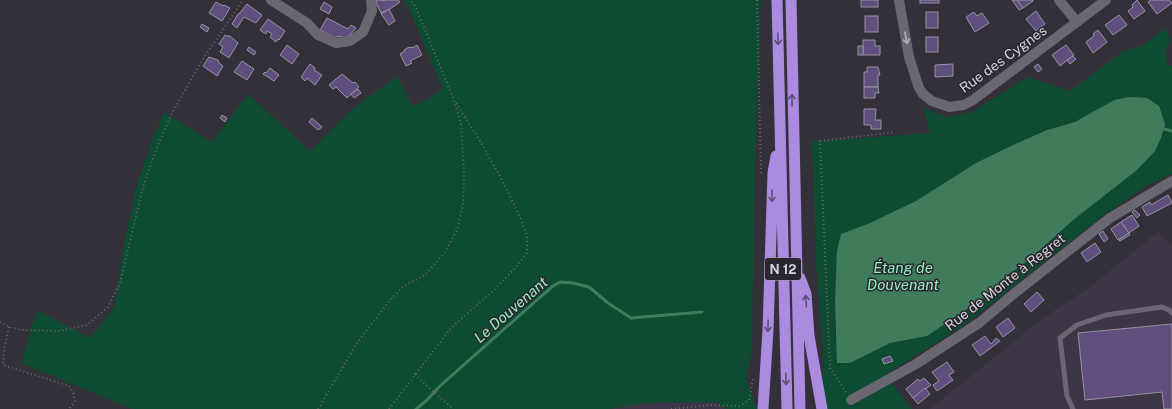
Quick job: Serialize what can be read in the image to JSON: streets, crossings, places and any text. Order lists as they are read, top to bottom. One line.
{"streets":{"highway":["N 12"],"street":["Rue des Cygnes","Rue de Monte à Regret"]},"water":["Étang de Douvenant","Le Douvenant"]}
